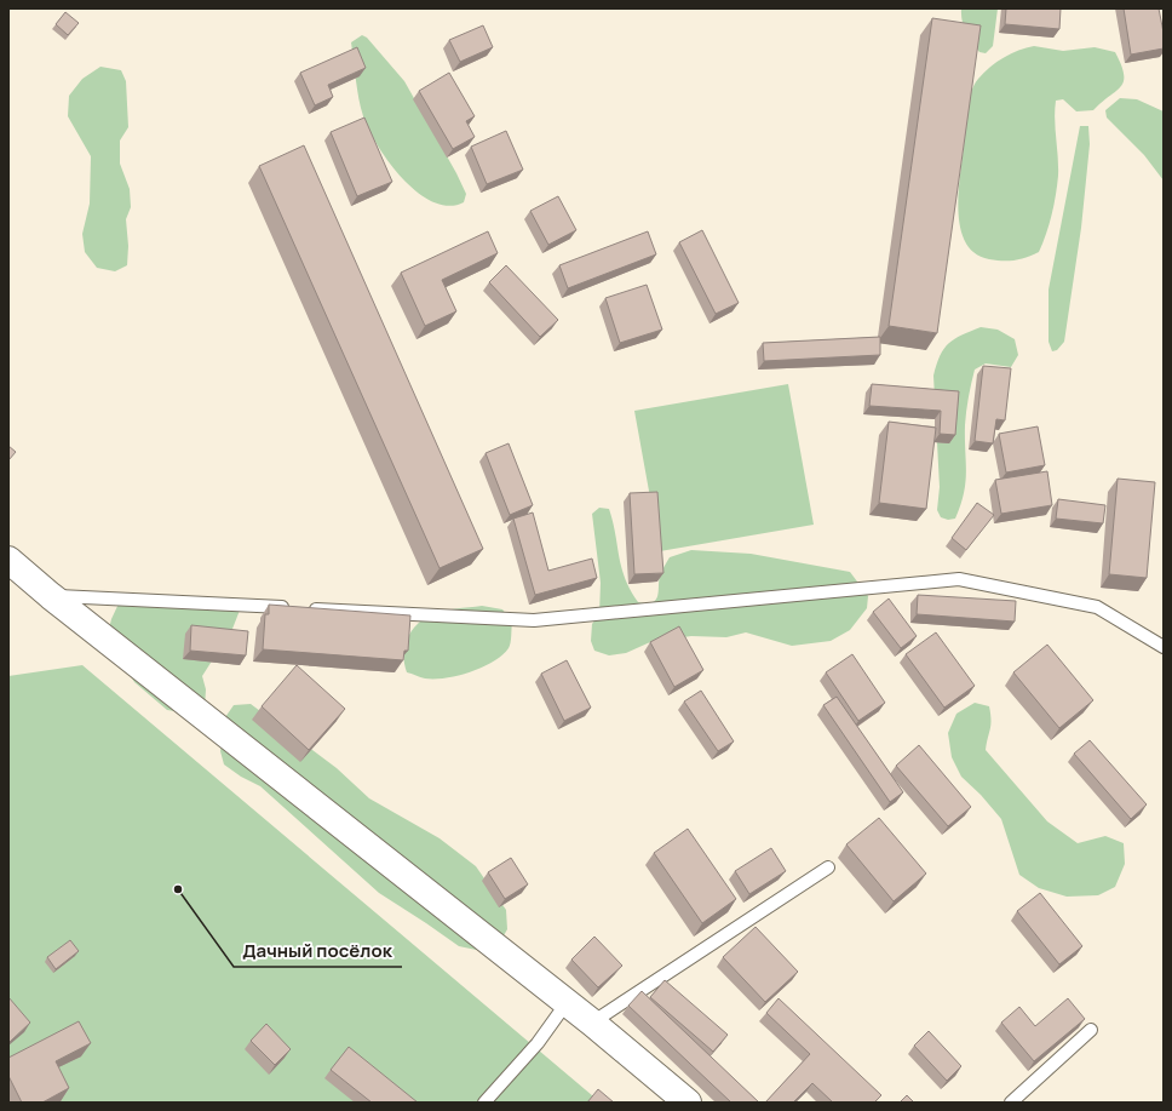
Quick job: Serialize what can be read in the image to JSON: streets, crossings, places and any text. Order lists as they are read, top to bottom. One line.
{"places":["Дачный посёлок"]}
